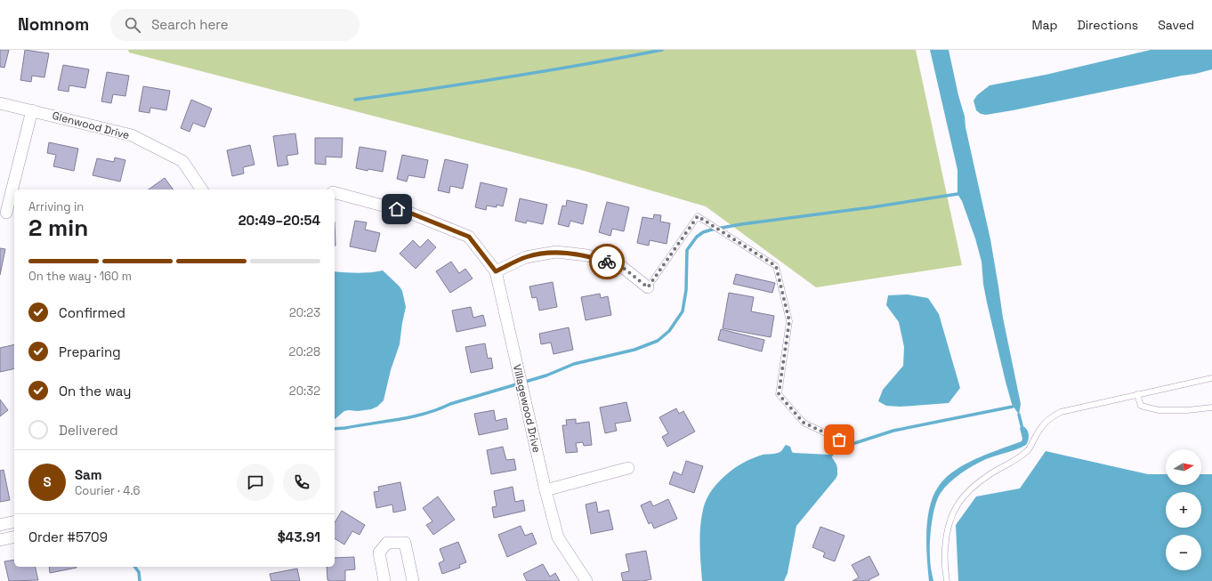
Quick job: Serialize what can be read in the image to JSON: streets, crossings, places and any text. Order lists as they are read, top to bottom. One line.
{"streets":{"street":["Glenwood Drive","Villagewood Drive"]},"north":"right","page":{"header":"Nomnom","search":"Search here","nav":["Map","Directions","Saved"],"heading":["2 min","Arriving in","20:49–20:54"],"panel":["Sam","Courier · 4.6","Order #5709","$43.91"],"bar":"On the way · 160 m","list":[["Confirmed","20:23"],["Preparing","20:28"],["On the way","20:32"],"Delivered"],"map_buttons":["+","−"],"round":"S"}}
